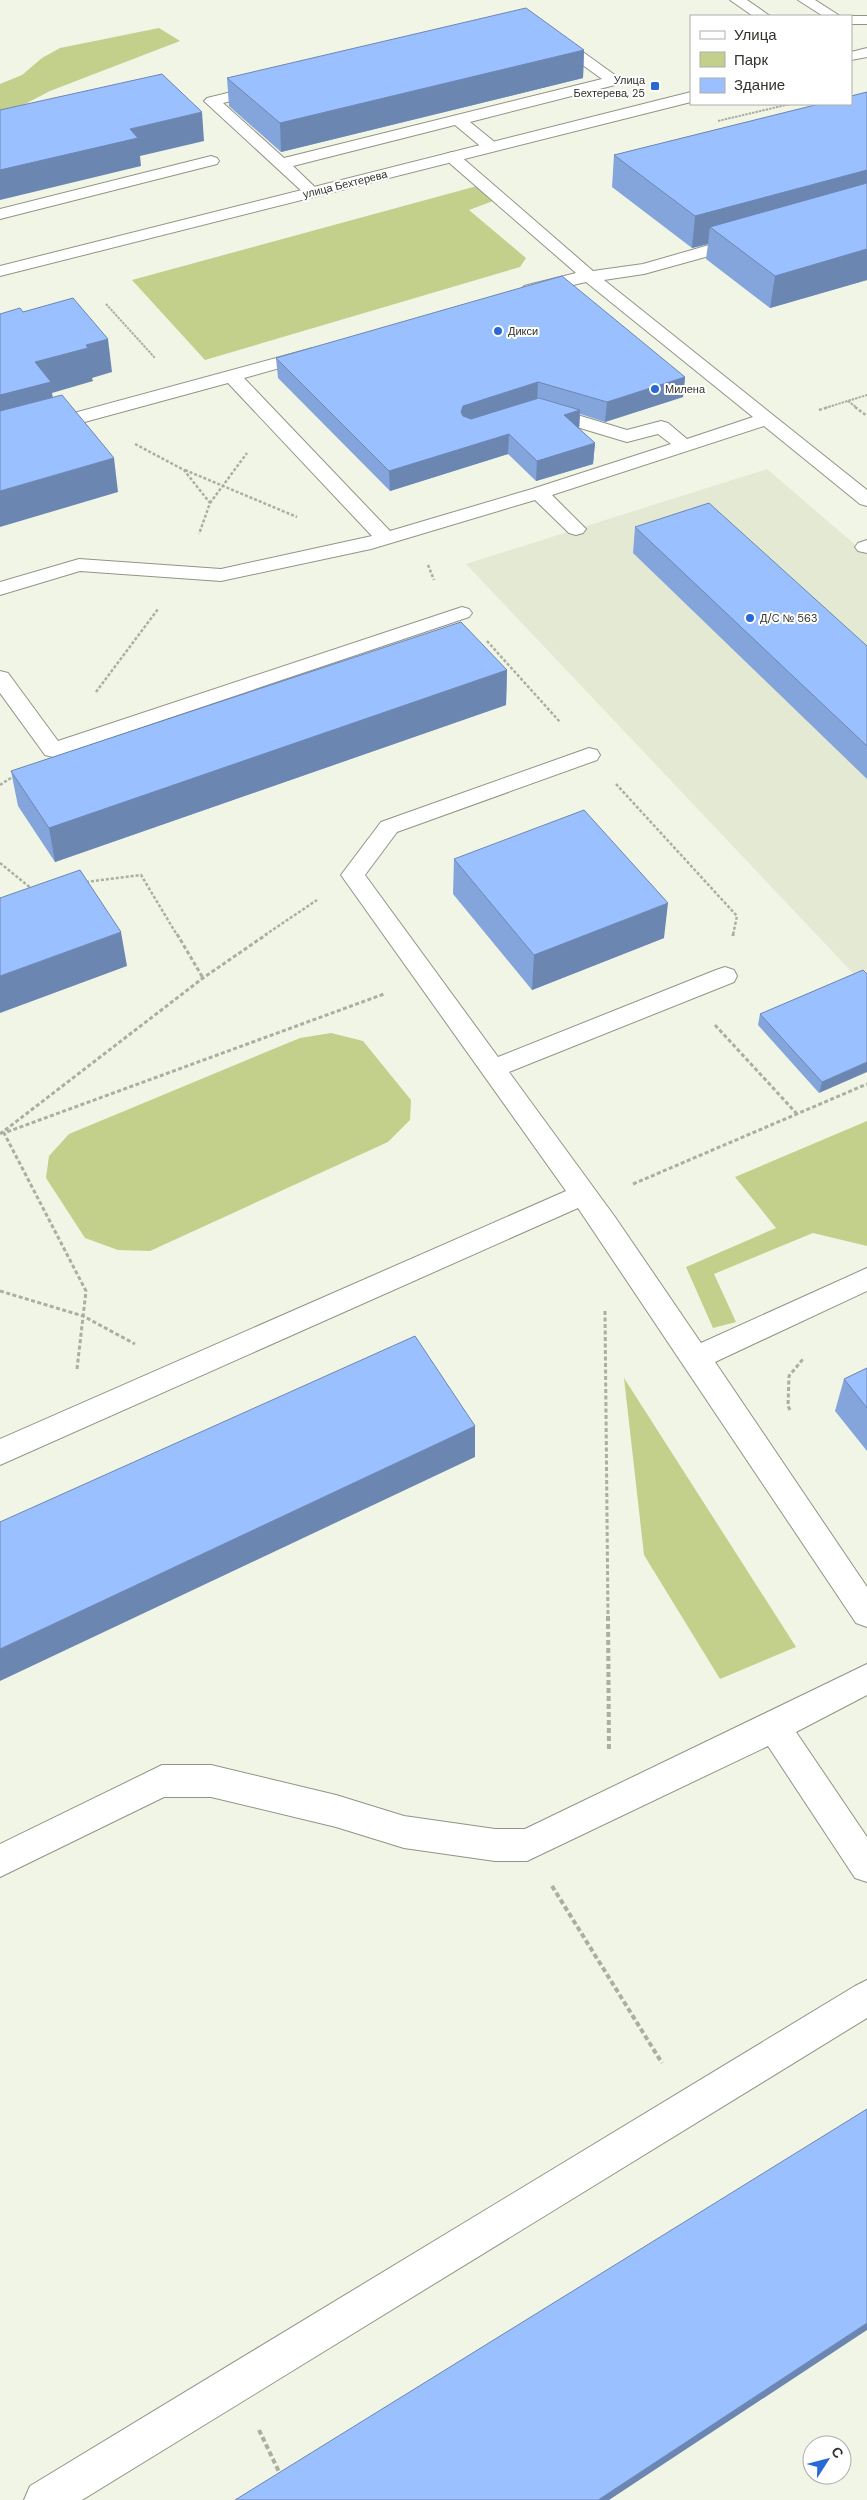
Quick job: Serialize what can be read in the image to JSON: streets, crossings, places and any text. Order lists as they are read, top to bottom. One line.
{"streets":{"street":["улица Бехтерева"]},"places":{"transit":["Улица Бехтерева, 25"],"other":["Дикси","Милена","Д/C № 563"]},"legend":["Улица","Парк","Здание"],"north":"top right"}
